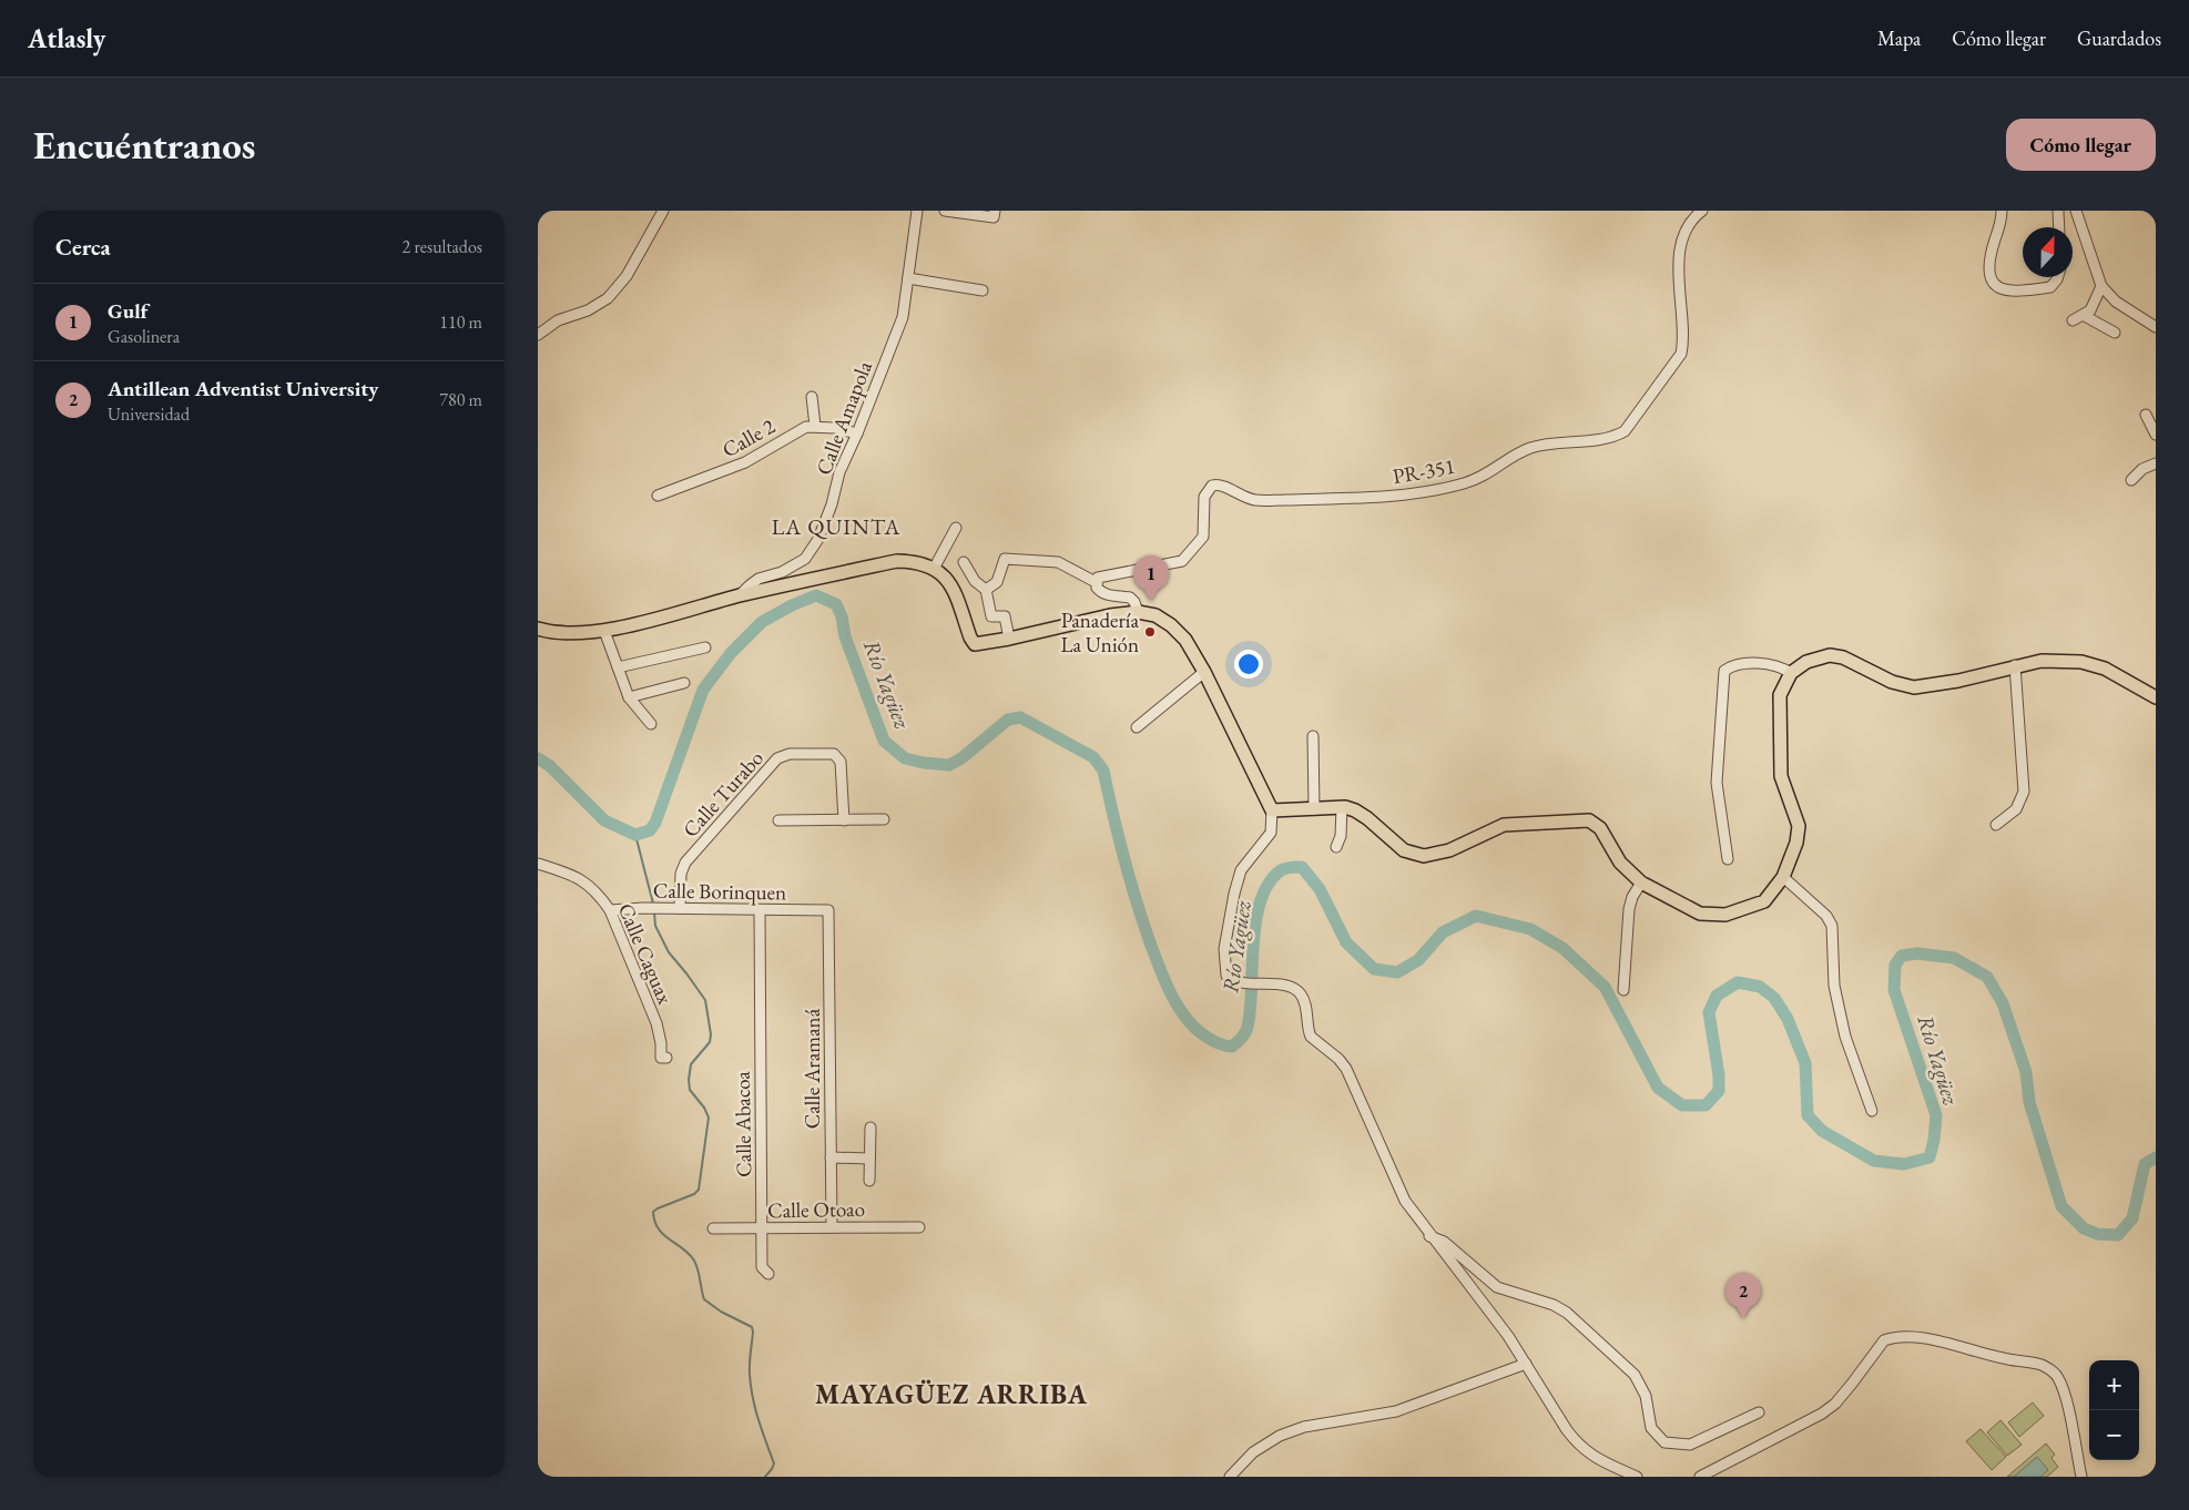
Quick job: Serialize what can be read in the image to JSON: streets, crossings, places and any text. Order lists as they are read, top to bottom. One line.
{"streets":{"street":["Calle Amapola","Calle 2","PR-351","Calle Turabo","Calle Borinquen","Calle Caguax","Calle Aramaná","Calle Abacoa","Calle Otoao"]},"crossings":[["Calle Amapola","Calle 2"],["Calle Turabo","Calle Borinquen"],["Calle Borinquen","Calle Caguax"],["Calle Borinquen","Calle Aramaná"],["Calle Borinquen","Calle Abacoa"],["Calle Aramaná","Calle Otoao"],["Calle Abacoa","Calle Otoao"]],"districts":["LA QUINTA","MAYAGÜEZ ARRIBA"],"water":["Río Yagüez"],"places":["Panadería La Unión"],"north":"top","page":{"header":"Atlasly","nav":["Mapa","Cómo llegar","Guardados"],"buttons":"Cómo llegar","title":"Encuéntranos","heading":["Cerca","2 resultados"],"list":[{"mark":"1","name":"Gulf","note":"Gasolinera","value":"110 m"},{"mark":"2","name":"Antillean Adventist University","note":"Universidad","value":"780 m"}],"pins":["1","2"],"map_buttons":["+","−"]}}
